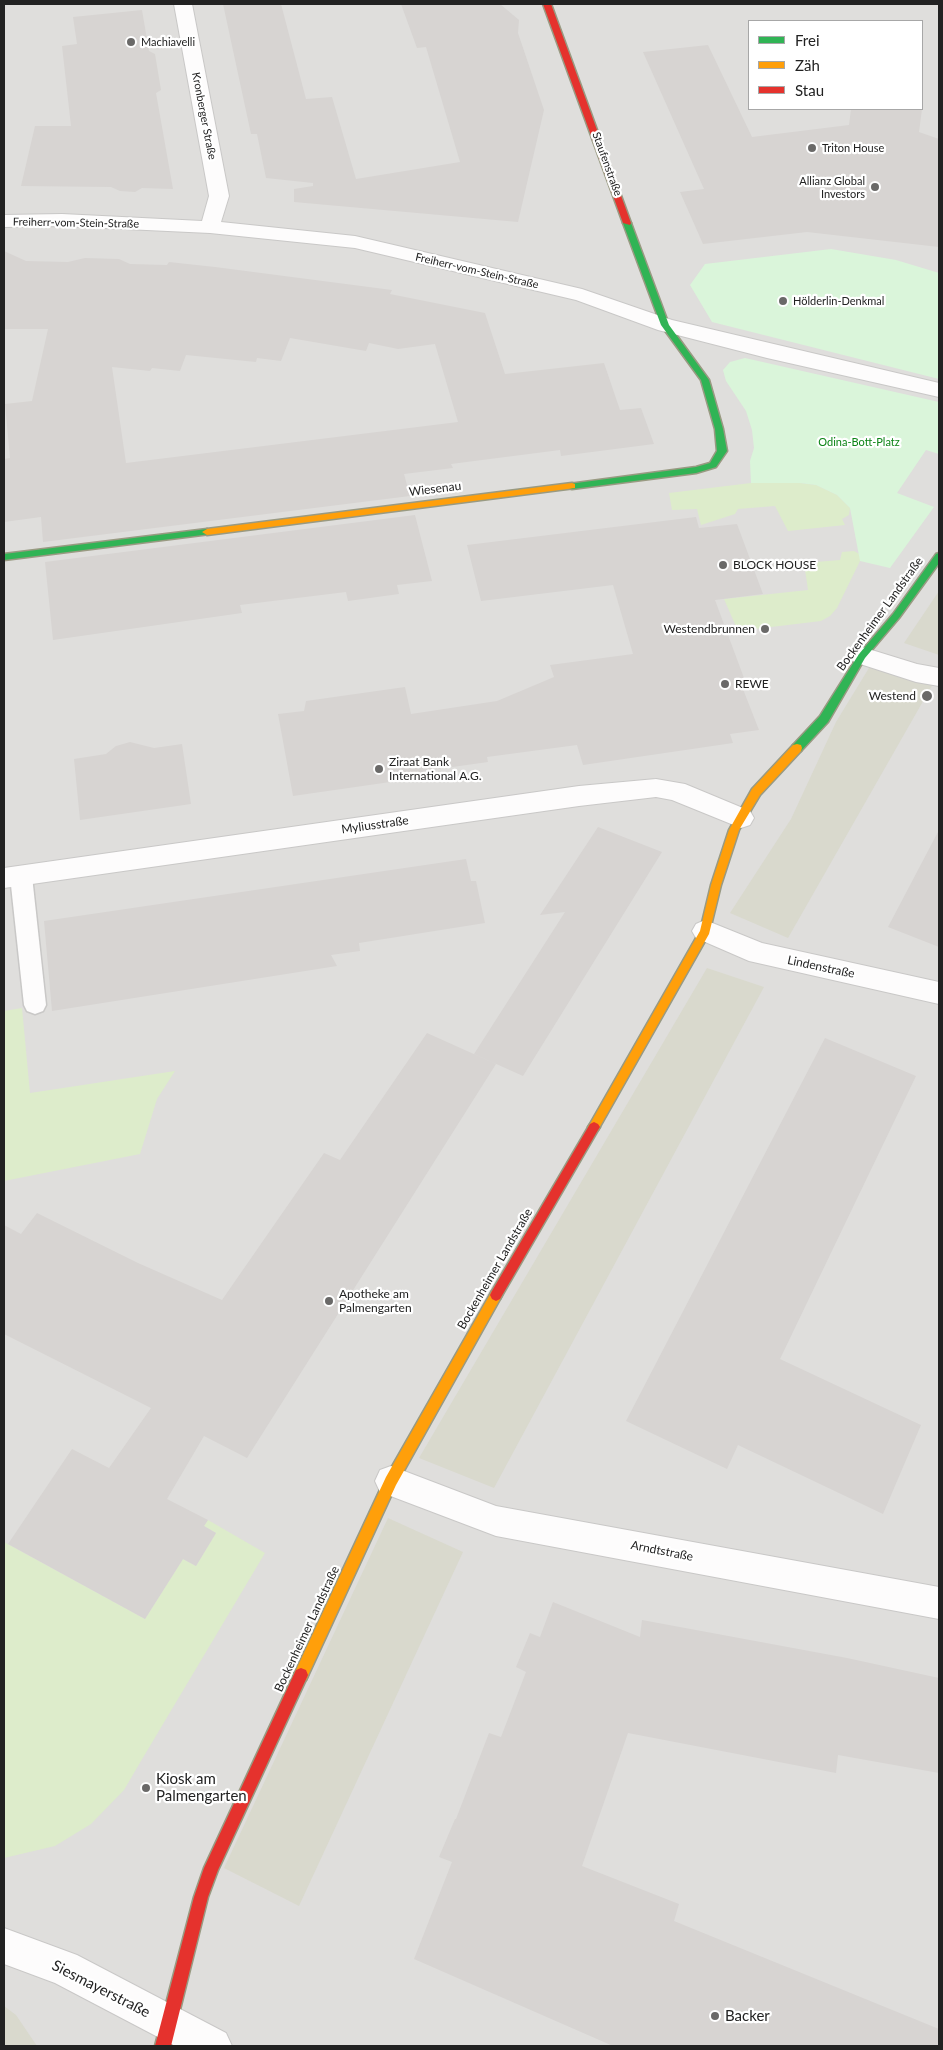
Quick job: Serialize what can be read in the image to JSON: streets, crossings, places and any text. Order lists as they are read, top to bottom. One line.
{"streets":{"street":["Kronberger Straße","Staufenstraße","Freiherr-vom-Stein-Straße","Wiesenau","Bockenheimer Landstraße","Myliusstraße","Lindenstraße","Arndtstraße","Siesmayerstraße"]},"crossings":[["Kronberger Straße","Freiherr-vom-Stein-Straße"],["Staufenstraße","Freiherr-vom-Stein-Straße"],["Staufenstraße","Wiesenau"],["Freiherr-vom-Stein-Straße","Wiesenau"],["Bockenheimer Landstraße","Myliusstraße"],["Bockenheimer Landstraße","Lindenstraße"],["Bockenheimer Landstraße","Arndtstraße"],["Bockenheimer Landstraße","Siesmayerstraße"]],"parks":["Odina-Bott-Platz"],"places":["Machiavelli","Triton House","Allianz Global Investors","Hölderlin-Denkmal","BLOCK HOUSE","Westendbrunnen","REWE","Westend","Ziraat Bank International A.G.","Apotheke am Palmengarten","Kiosk am Palmengarten","Backer"],"legend":["Frei","Zäh","Stau"]}
